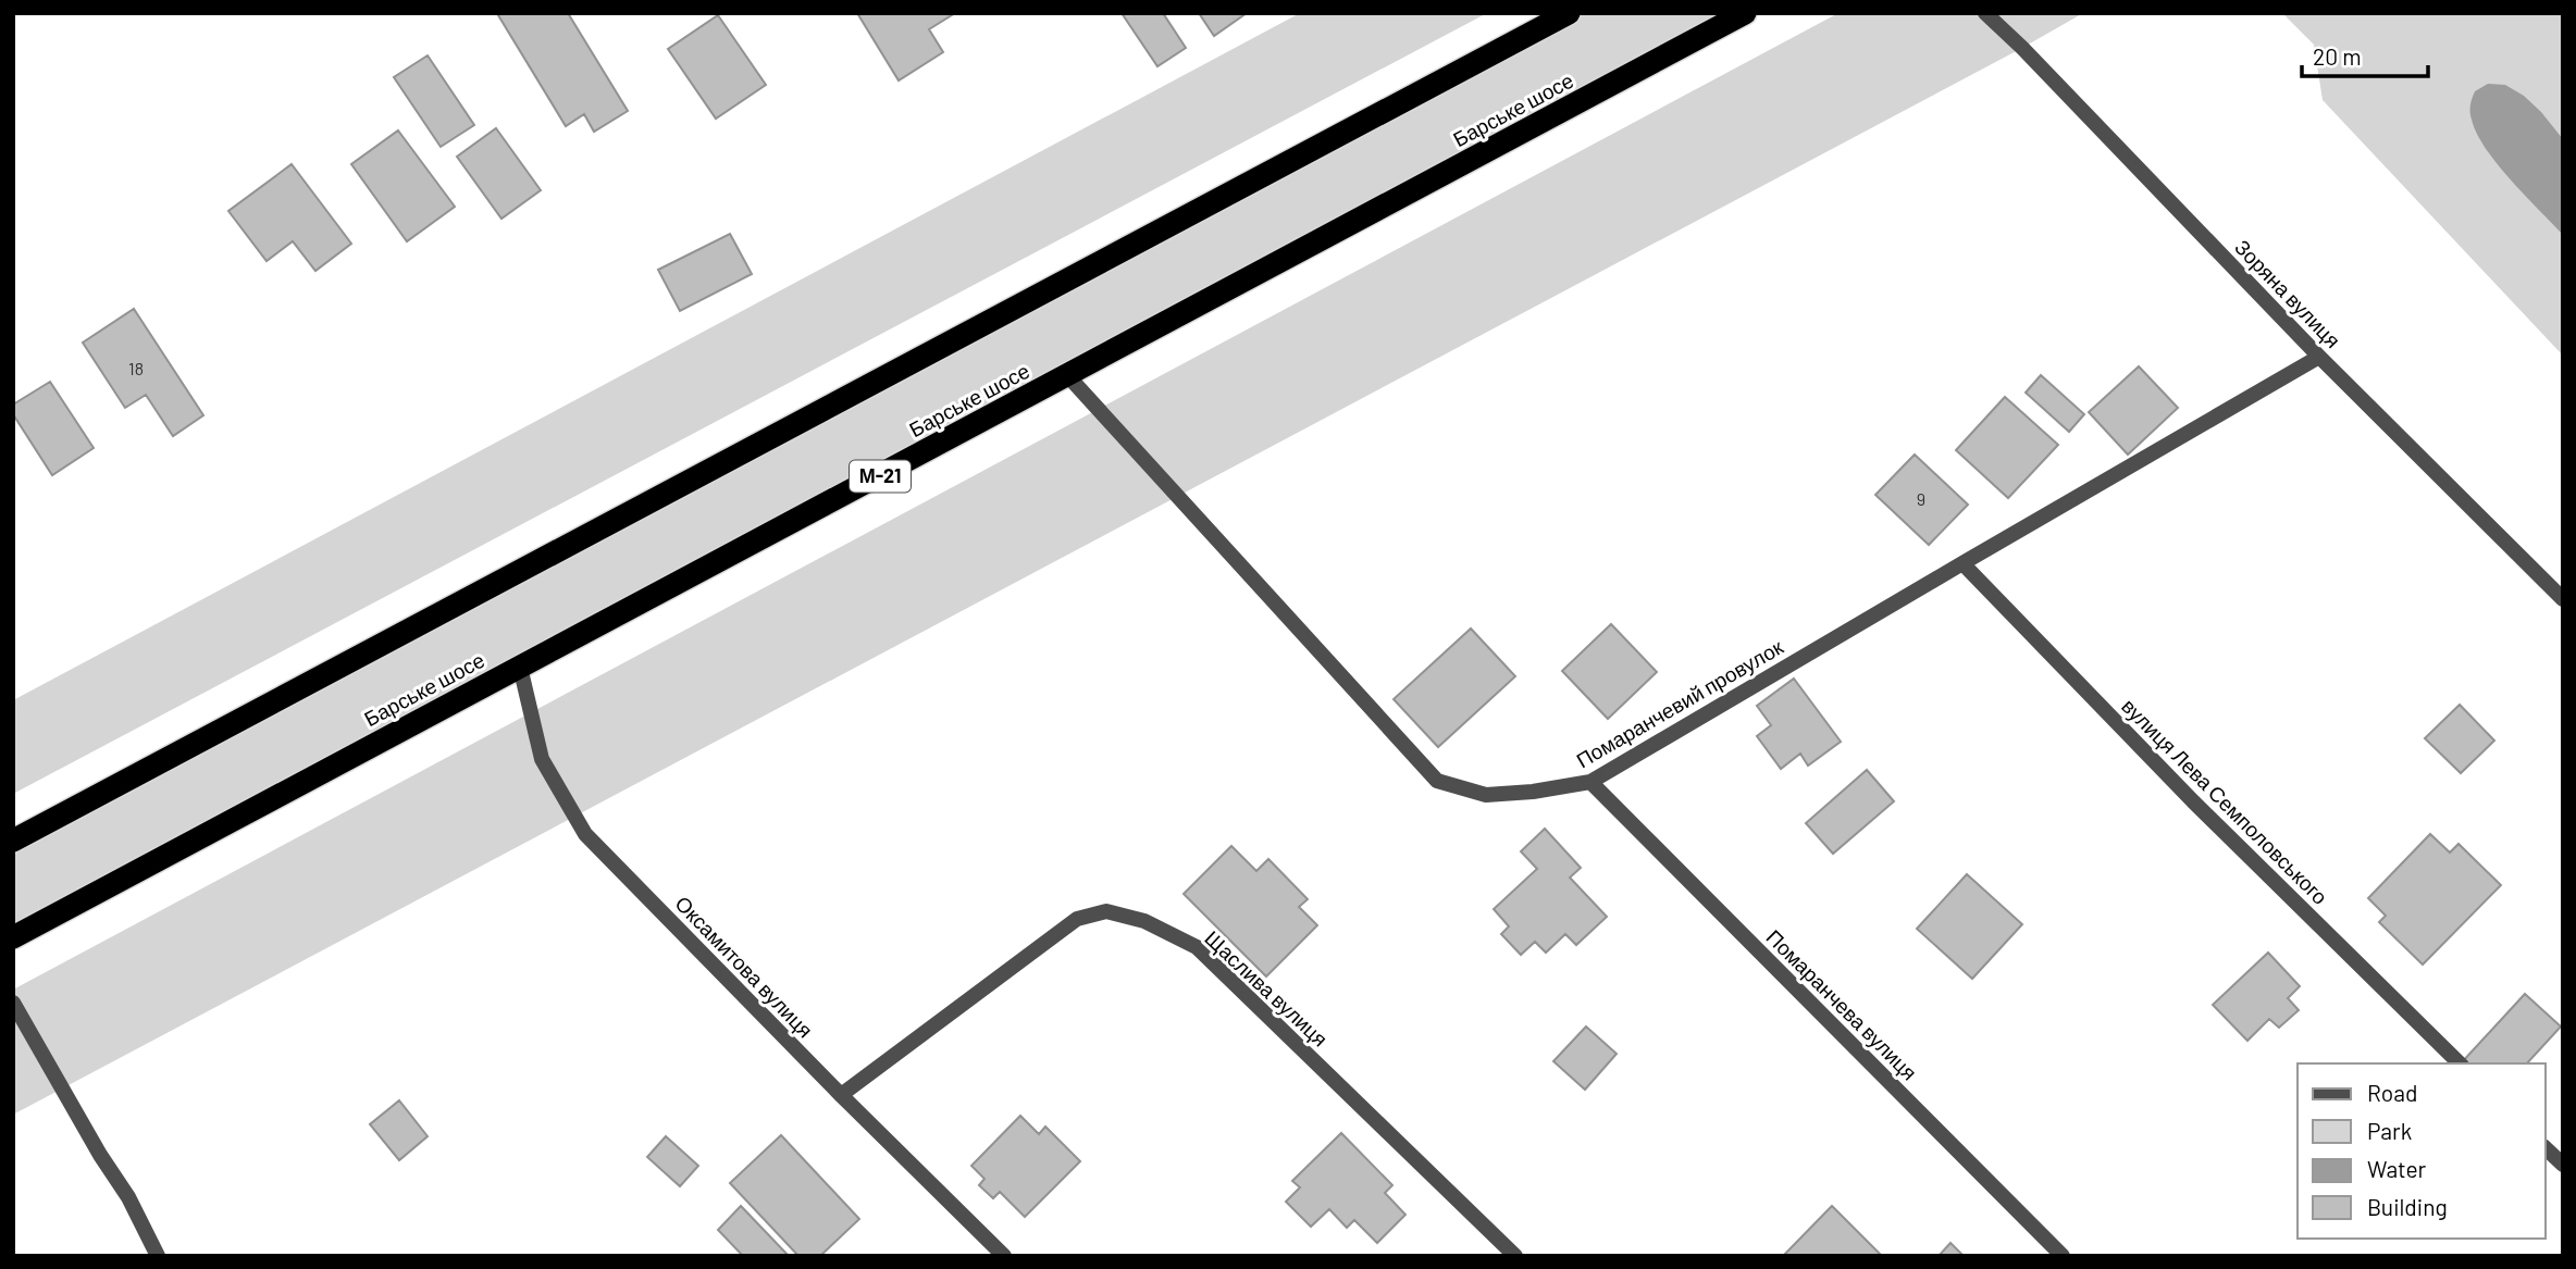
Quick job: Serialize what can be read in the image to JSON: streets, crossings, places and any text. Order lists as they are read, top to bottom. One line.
{"streets":{"highway":["Барське шосе","М-21"],"street":["Зоряна вулиця","Помаранчевий провулок","вулиця Лева Семполовського","Оксамитова вулиця","Щаслива вулиця","Помаранчева вулиця"]},"crossings":[["Барське шосе","Помаранчевий провулок"],["Барське шосе","Оксамитова вулиця"],["Зоряна вулиця","Помаранчевий провулок"],["Помаранчевий провулок","вулиця Лева Семполовського"],["Помаранчевий провулок","Помаранчева вулиця"],["Оксамитова вулиця","Щаслива вулиця"]],"house_numbers":["18","9"],"legend":["Road","Park","Water","Building"],"scale_bar":"20 m"}
